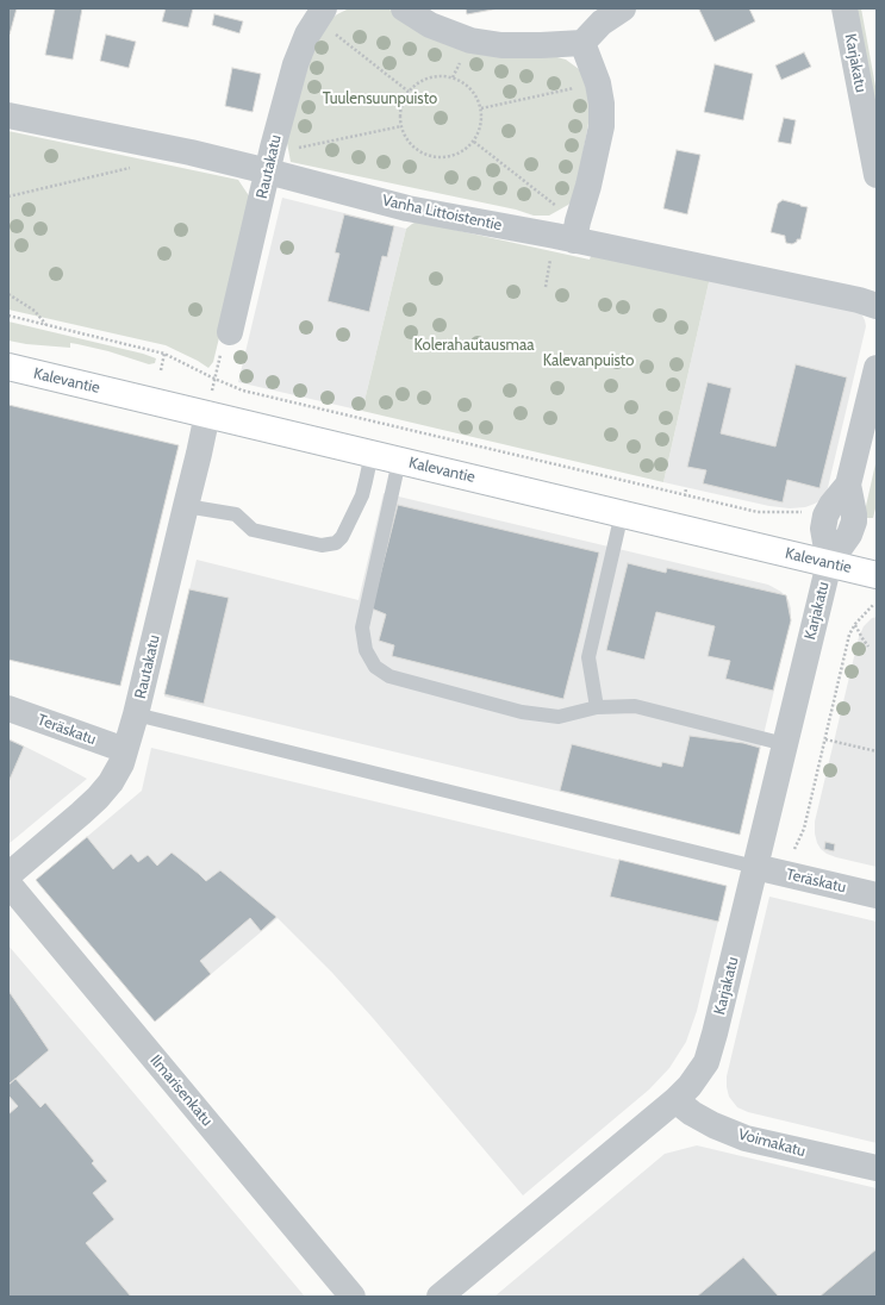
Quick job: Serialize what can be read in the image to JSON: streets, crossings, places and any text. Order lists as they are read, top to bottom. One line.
{"streets":{"main road":["Kalevantie"],"street":["Karjakatu","Rautakatu","Vanha Littoistentie","Teräskatu","Ilmarisenkatu","Voimakatu"]},"crossings":[["Karjakatu","Kalevantie"],["Karjakatu","Teräskatu"],["Karjakatu","Voimakatu"],["Rautakatu","Vanha Littoistentie"],["Rautakatu","Kalevantie"],["Rautakatu","Teräskatu"]],"parks":["Tuulensuunpuisto","Kolerahautausmaa","Kalevanpuisto"]}
